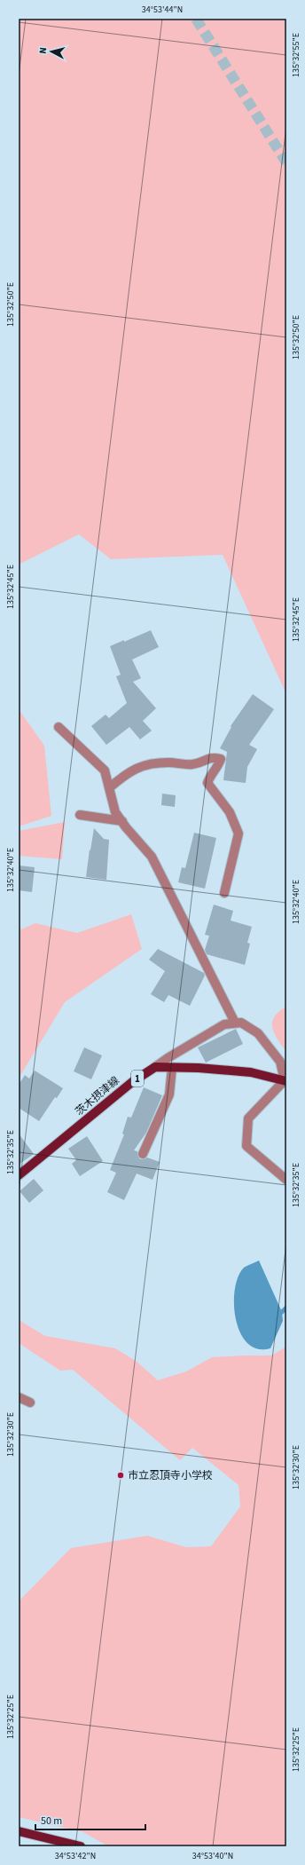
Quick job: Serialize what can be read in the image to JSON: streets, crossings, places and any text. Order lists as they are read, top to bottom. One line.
{"streets":{"main road":["1","茨木摂津線"]},"crossings":[["1","茨木摂津線"]],"places":["市立忍頂寺小学校"],"scale_bar":"50 m","north":"left","coordinates":["34°53'44\"N","135°32'55\"E","135°32'50\"E","135°32'45\"E","135°32'40\"E","135°32'35\"E","135°32'30\"E","135°32'25\"E","34°53'42\"N","34°53'40\"N"]}
